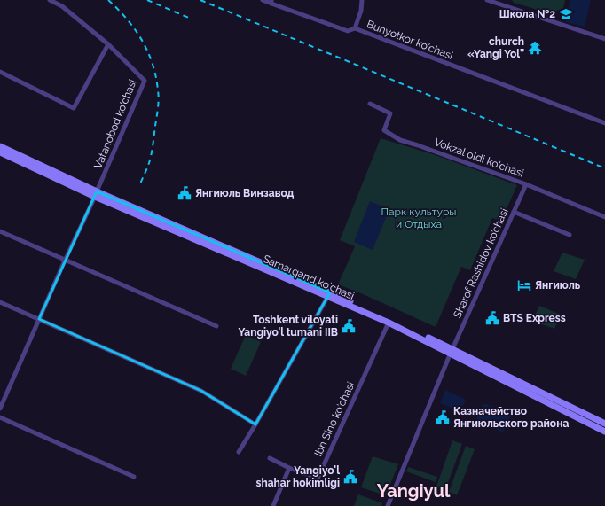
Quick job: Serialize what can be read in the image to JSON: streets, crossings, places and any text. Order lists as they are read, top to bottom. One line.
{"streets":{"main road":["Samarqand ko'chasi"],"street":["Bunyotkor ko'chasi","Vatanobod ko'chasi","Vokzal oldi ko'chasi","Sharof Rashidov ko’chasi","Ibn Sino ko'chasi"]},"crossings":[["Vatanobod ko'chasi","Samarqand ko'chasi"],["Vokzal oldi ko'chasi","Sharof Rashidov ko’chasi"],["Sharof Rashidov ko’chasi","Samarqand ko'chasi"],["Samarqand ko'chasi","Ibn Sino ko'chasi"]],"districts":["Yangiyul"],"parks":["Парк культуры и Отдыха"],"places":{"school or university":["Школа №2"],"temple":["church «Yangi Yol”"],"public building":["Янгиюль Винзавод","BTS Express","Toshkent viloyati Yangiyo'l tumani IIB","Казначейство Янгиюльского района","Yangiyo'l shahar hokimligi"],"hotel":["Янгиюль"]}}
